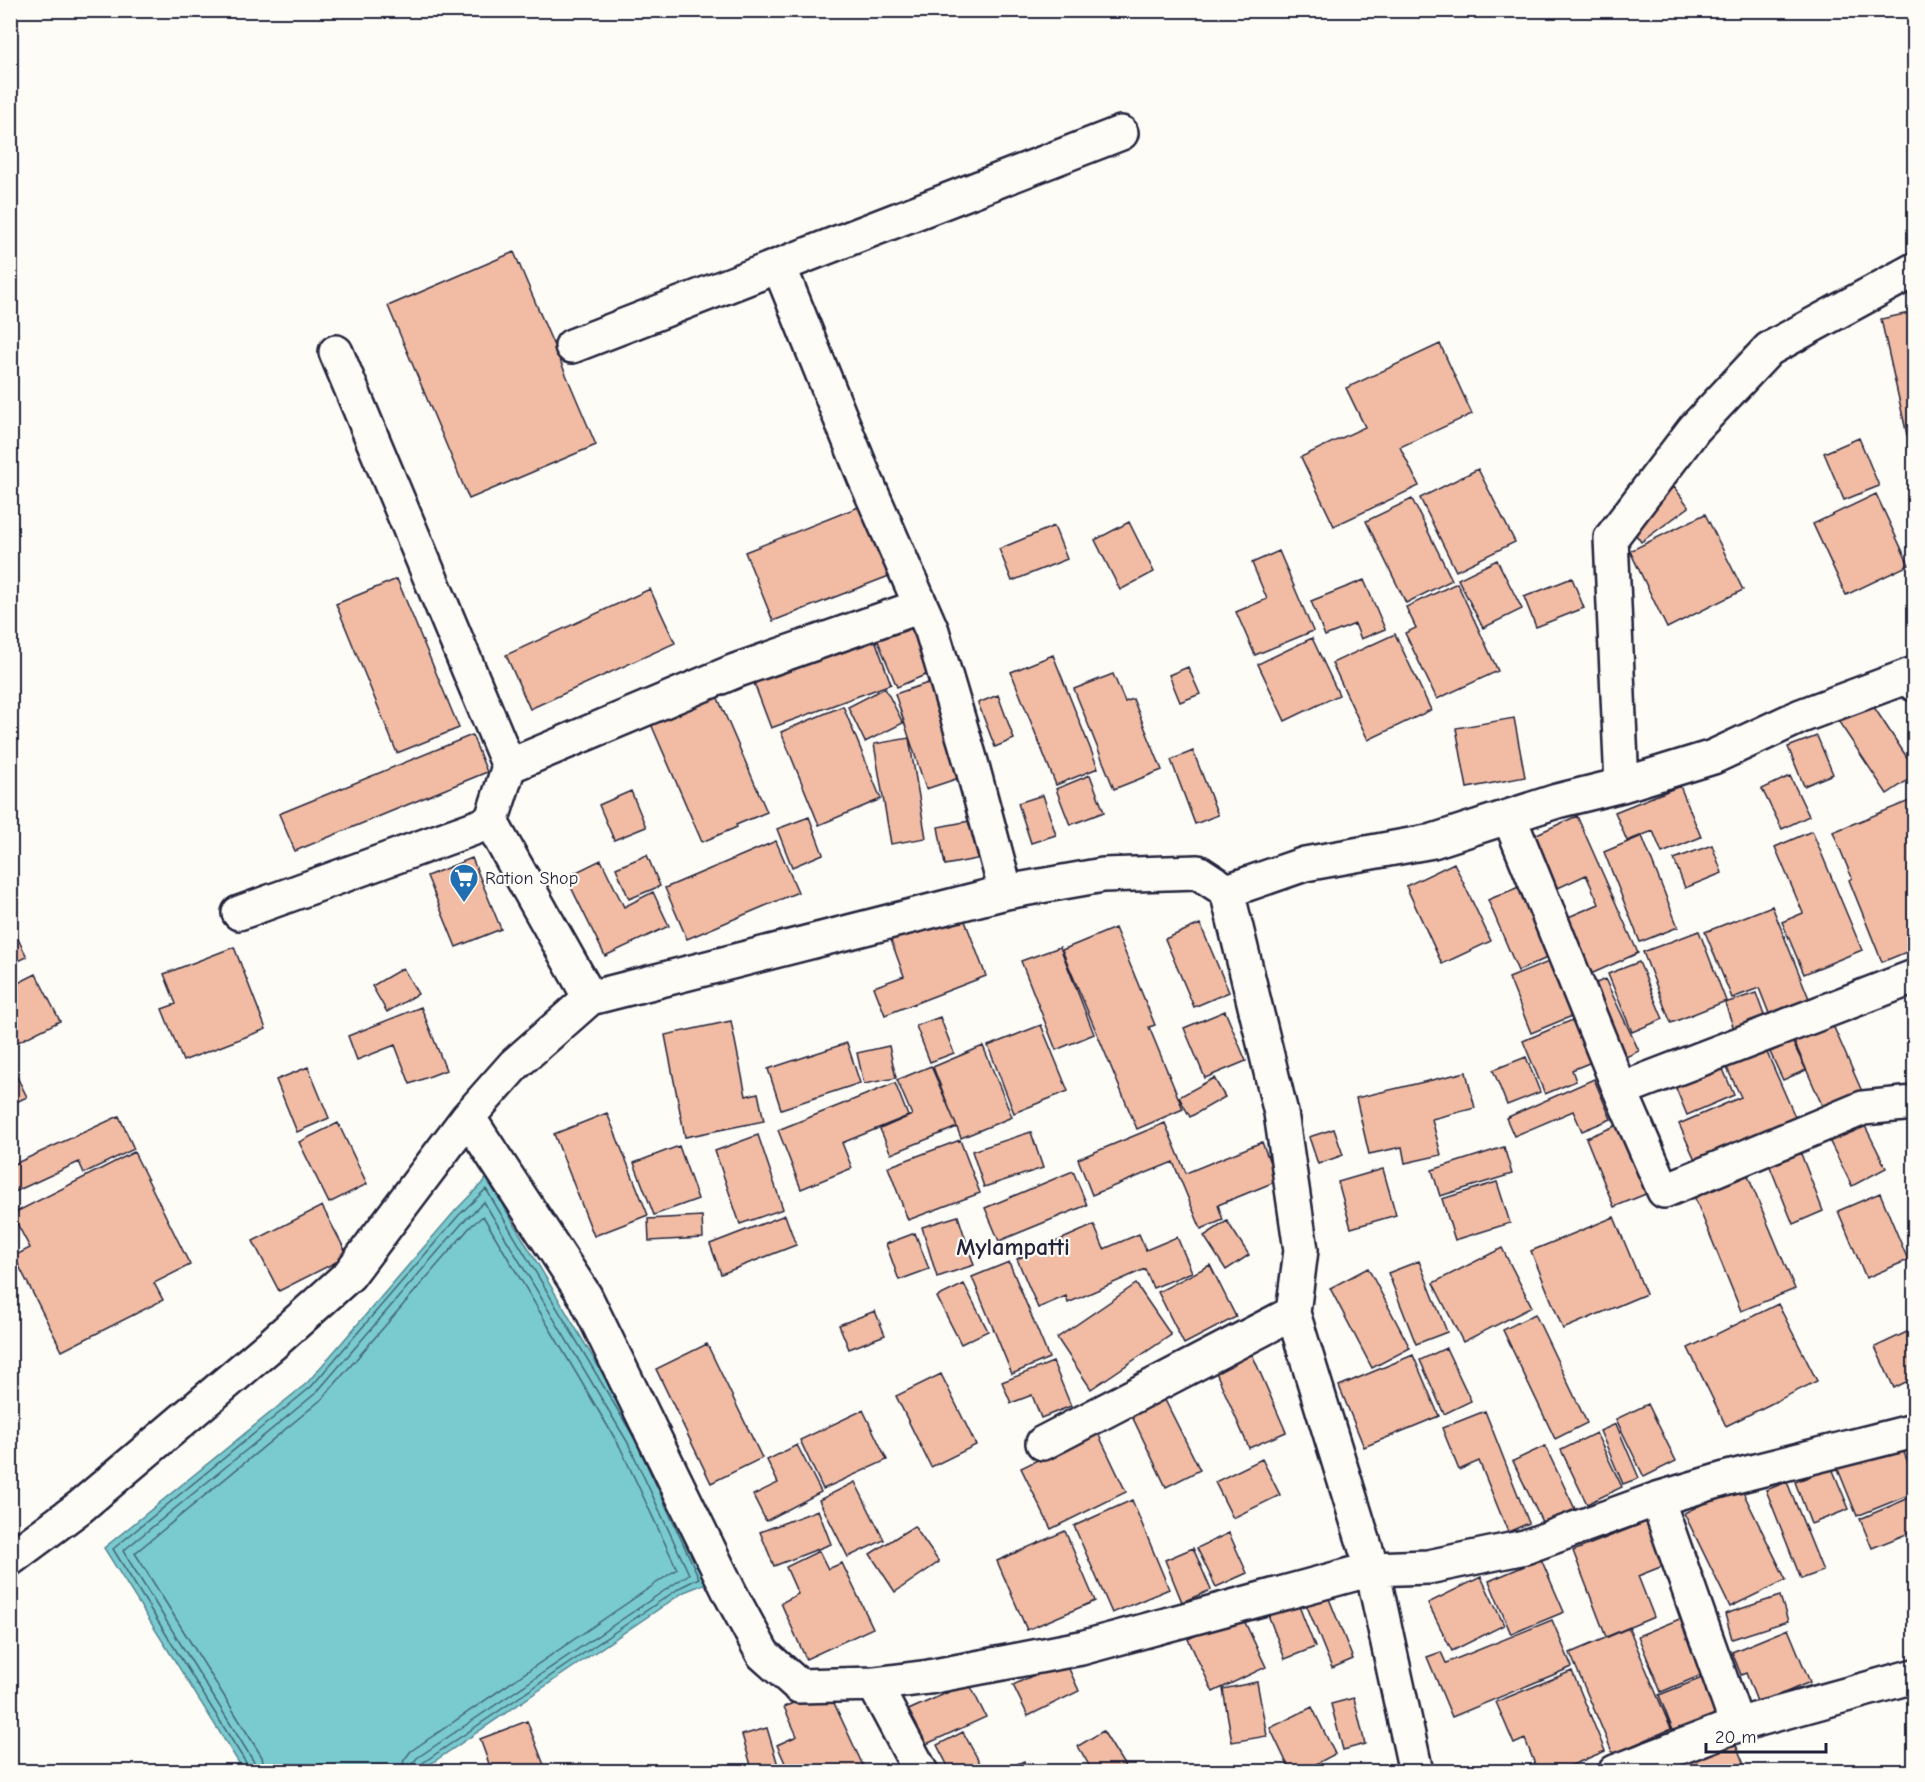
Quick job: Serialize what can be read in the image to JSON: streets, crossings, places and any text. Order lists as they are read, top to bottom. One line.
{"districts":["Mylampatti"],"places":{"supermarket":["Ration Shop"]},"scale_bar":"20 m"}
